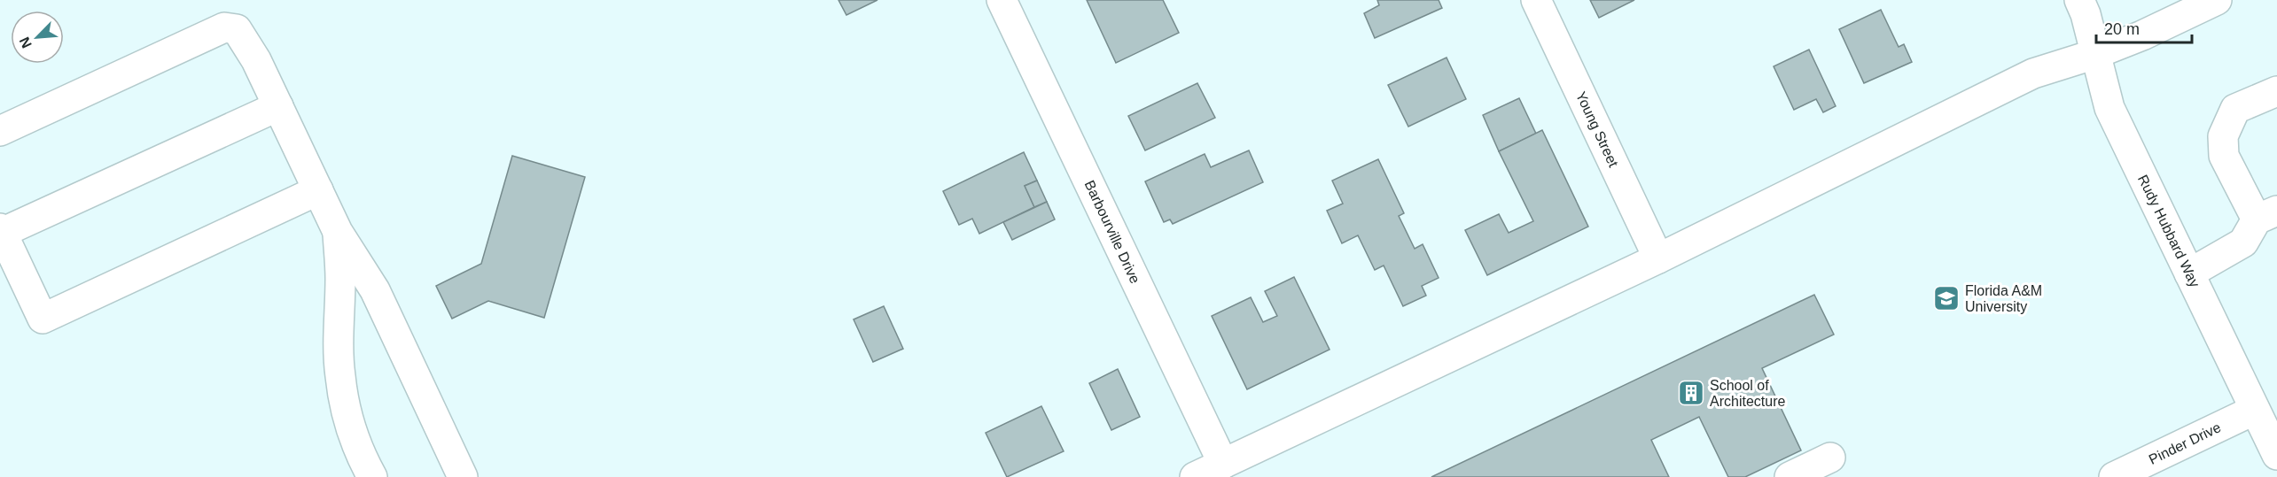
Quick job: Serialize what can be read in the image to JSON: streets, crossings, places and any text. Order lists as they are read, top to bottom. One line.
{"streets":{"street":["Young Street","Rudy Hubbard Way","Barbourville Drive","Pinder Drive"]},"crossings":[["Rudy Hubbard Way","Pinder Drive"]],"places":{"school or university":["Florida A&M University"],"building":["School of Architecture"]},"scale_bar":"20 m","north":"bottom left"}
